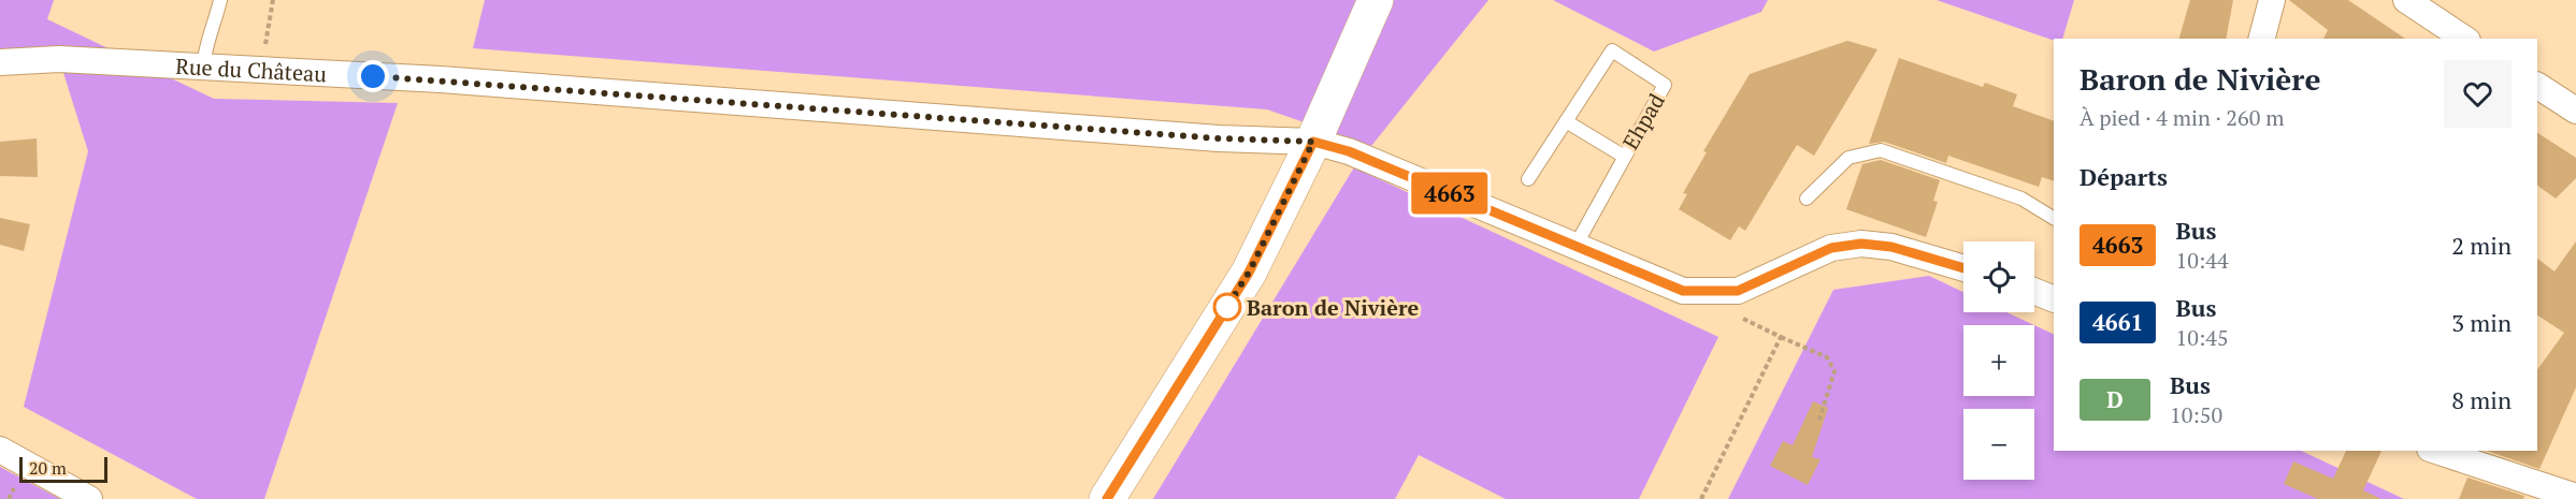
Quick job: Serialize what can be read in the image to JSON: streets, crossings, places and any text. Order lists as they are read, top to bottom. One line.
{"streets":{"street":["Rue du Château"],"lane":["Ehpad"]},"crossings":[["Rue du Château","Ehpad"]],"places":["Baron de Nivière"],"lines":["bus line 4663"],"scale_bar":"20 m","page":{"on_map":"4663","heading":[["Baron de Nivière","À pied · 4 min · 260 m"],"Départs"],"list":[{"mark":"4663","name":"Bus","note":"10:44","value":"2 min"},{"mark":"4661","name":"Bus","note":"10:45","value":"3 min"},{"mark":"D","name":"Bus","note":"10:50","value":"8 min"}],"map_buttons":["+","−"],"scale":"20 m"}}
